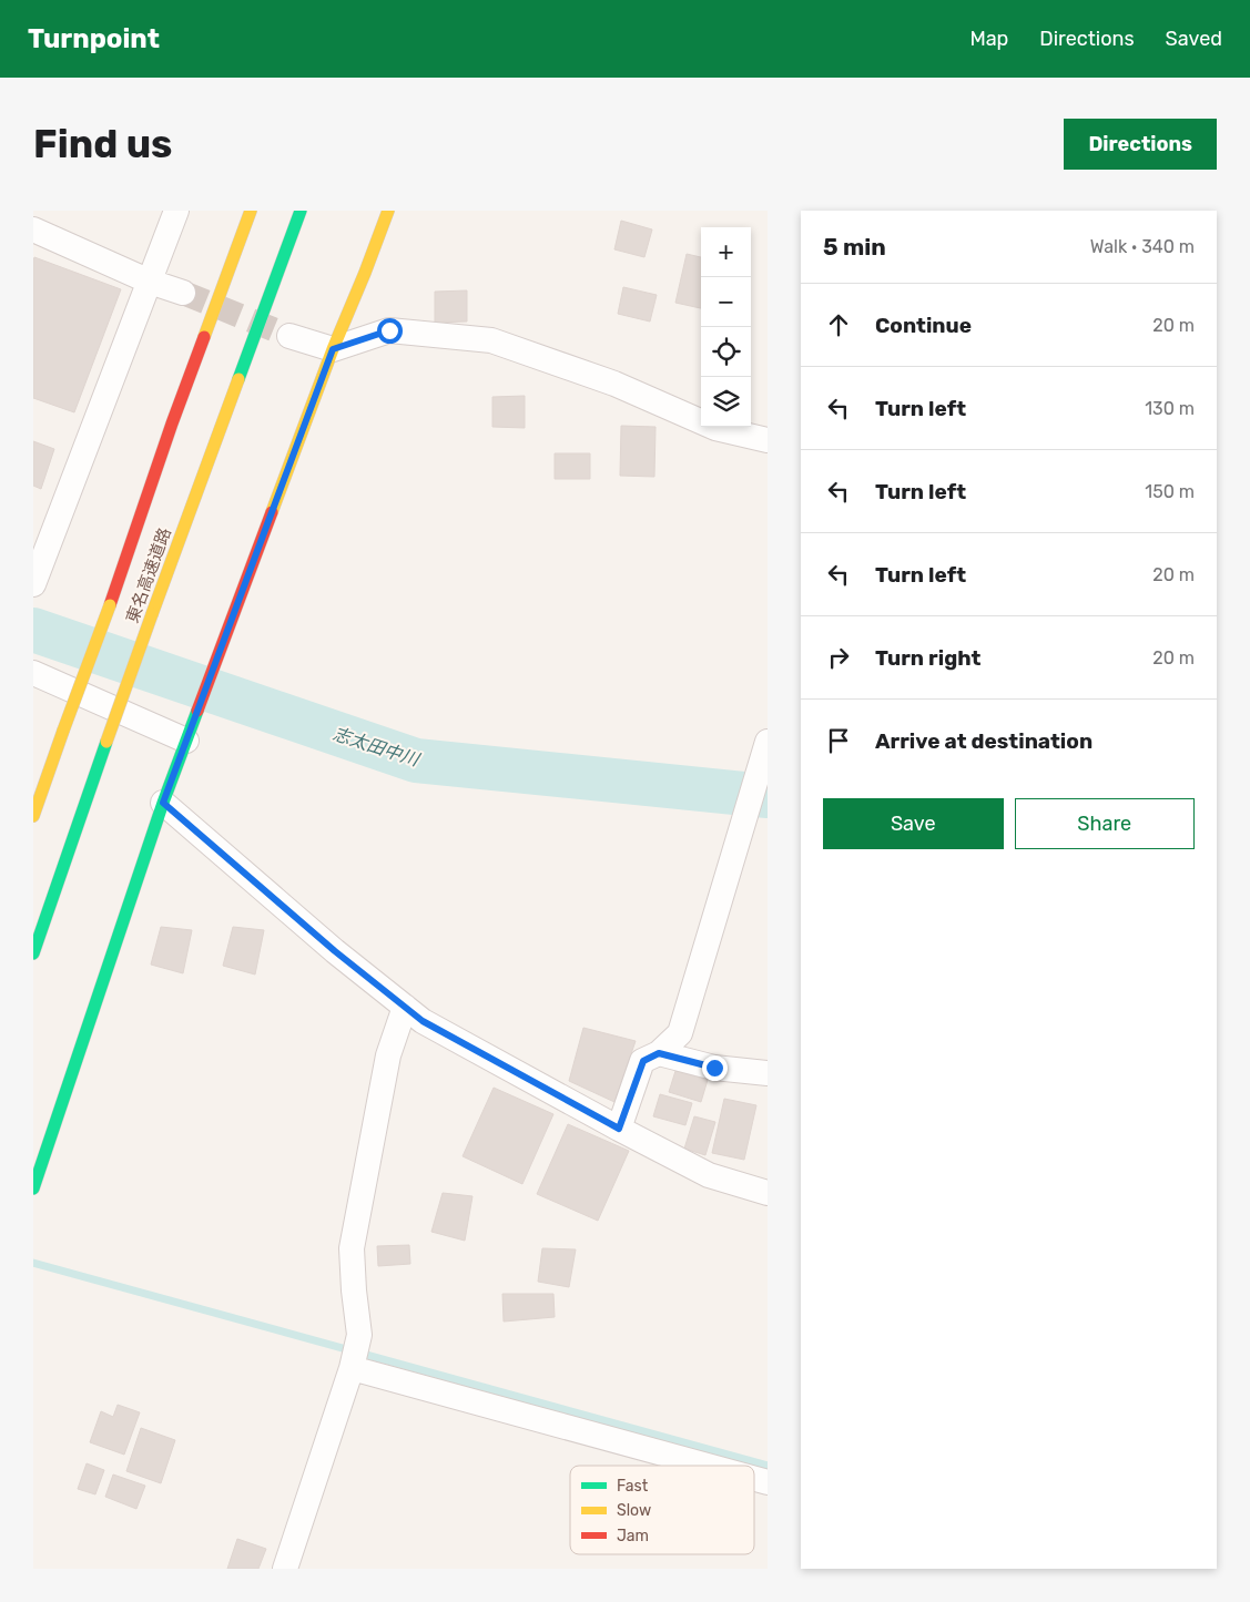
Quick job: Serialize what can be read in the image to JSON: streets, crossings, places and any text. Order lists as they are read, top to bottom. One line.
{"streets":{"main road":["東名高速道路"]},"water":["志太田中川"],"legend":["Fast","Slow","Jam"],"page":{"header":"Turnpoint","nav":["Map","Directions","Saved"],"buttons":["Directions",["Save","Share"]],"title":"Find us","heading":["5 min","Walk · 340 m"],"map_buttons":["+","−"],"list":[["Continue","20 m"],["Turn left","130 m"],["Turn left","150 m"],["Turn left","20 m"],["Turn right","20 m"],"Arrive at destination"]}}
